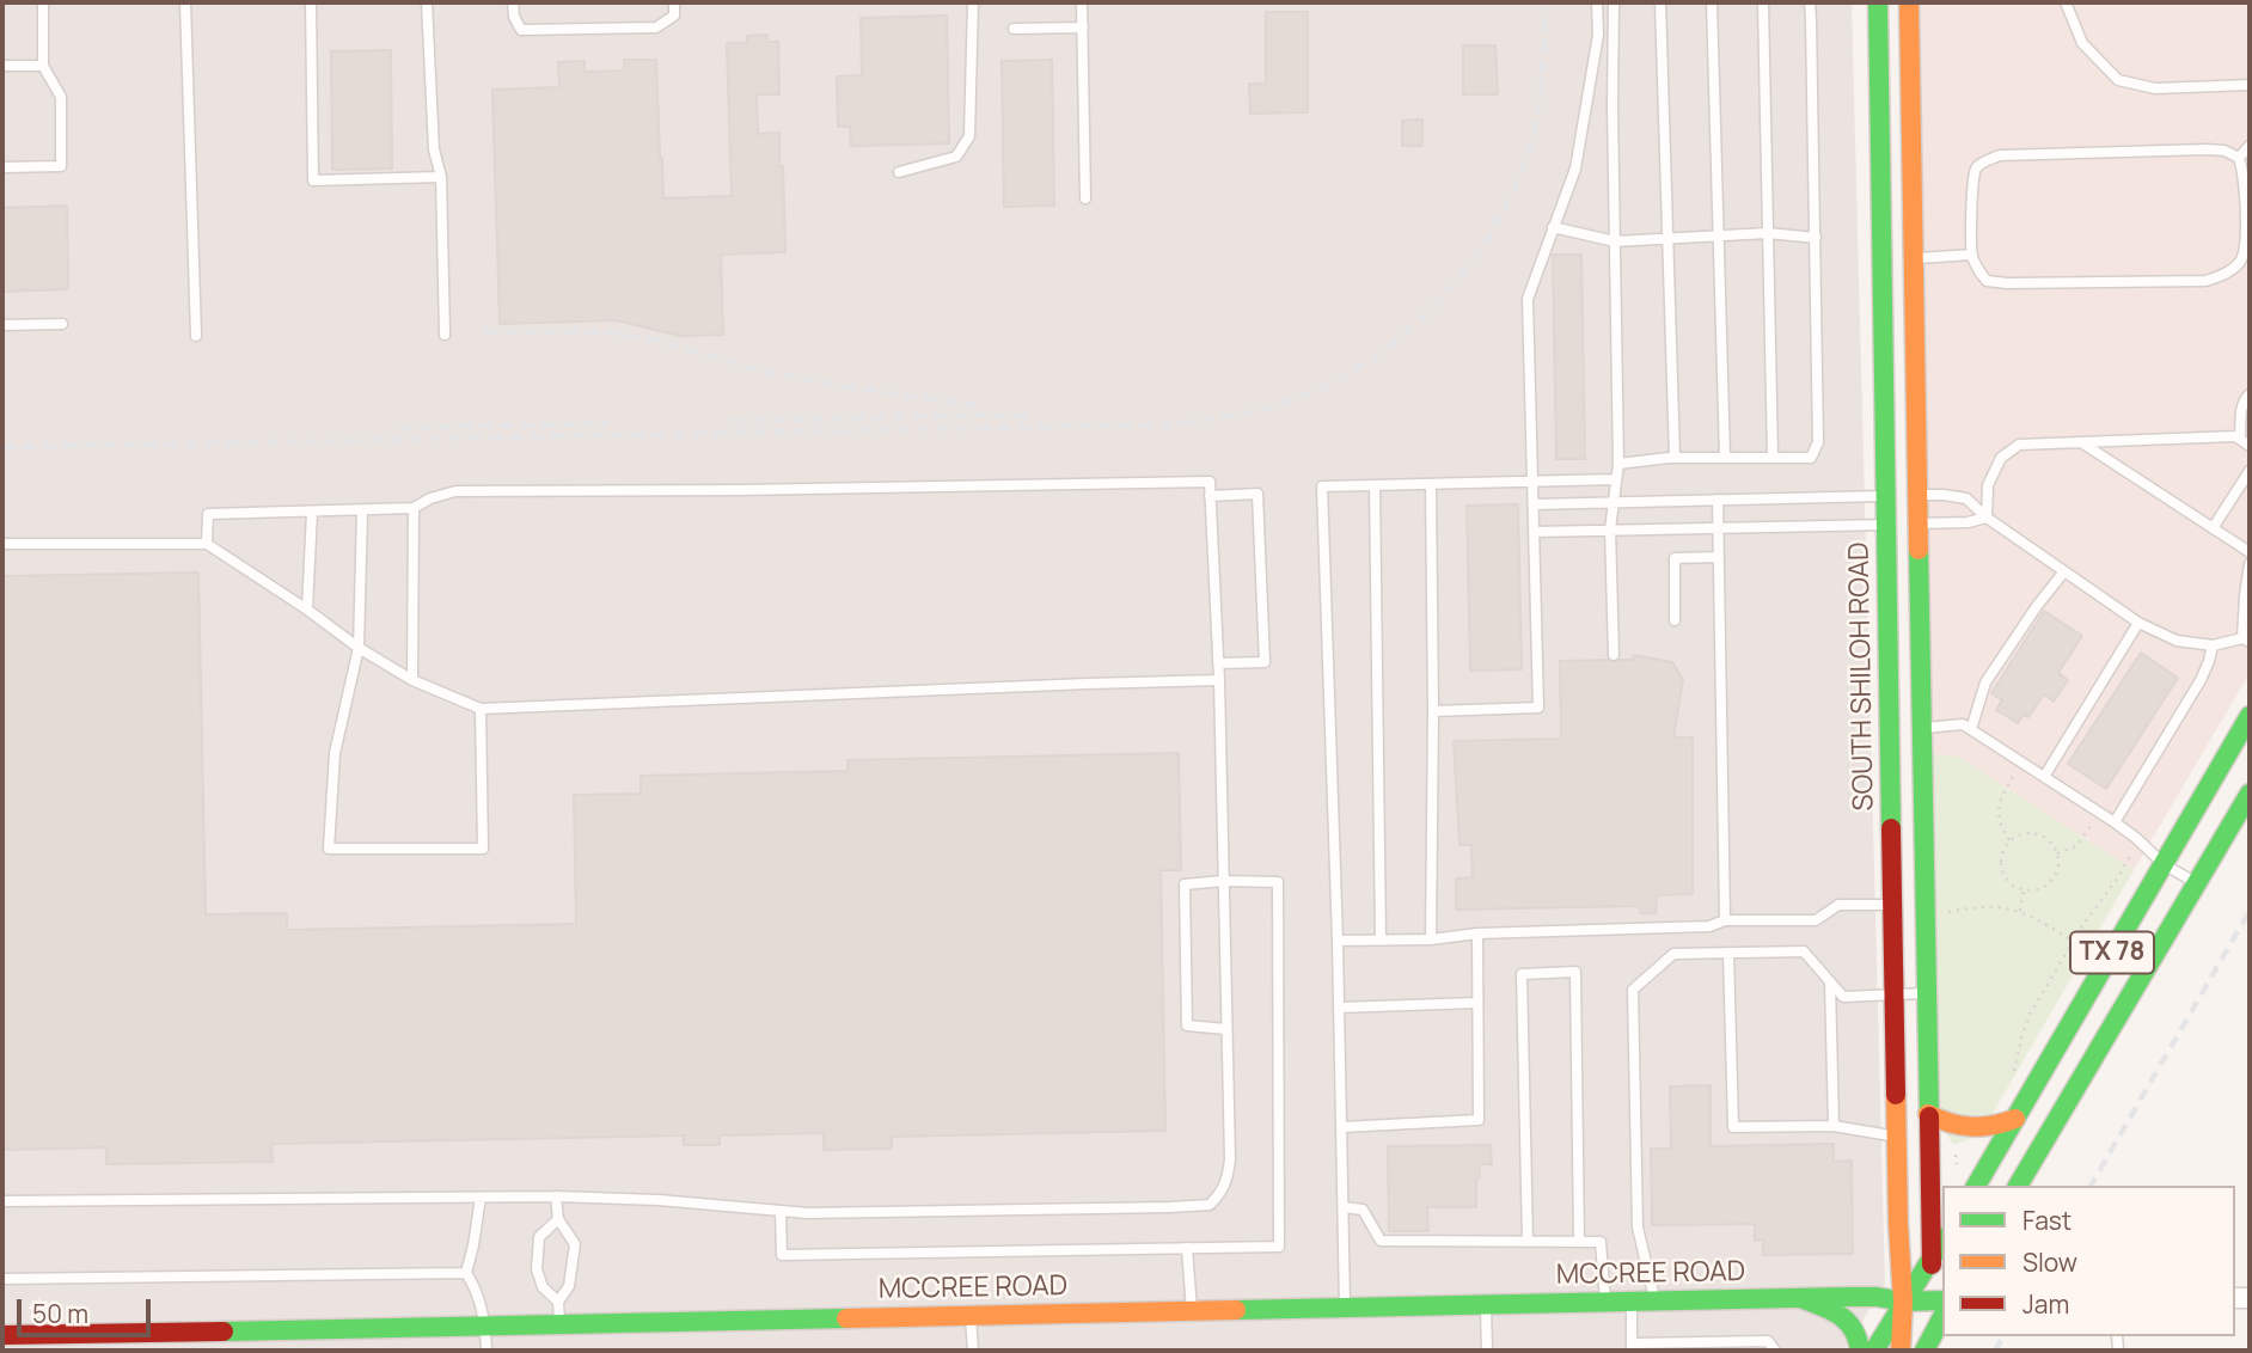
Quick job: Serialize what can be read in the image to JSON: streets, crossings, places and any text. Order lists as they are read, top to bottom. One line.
{"streets":{"main road":["SOUTH SHILOH ROAD","TX 78","MCCREE ROAD"]},"crossings":[["SOUTH SHILOH ROAD","MCCREE ROAD"]],"legend":["Fast","Slow","Jam"],"scale_bar":"50 m"}
